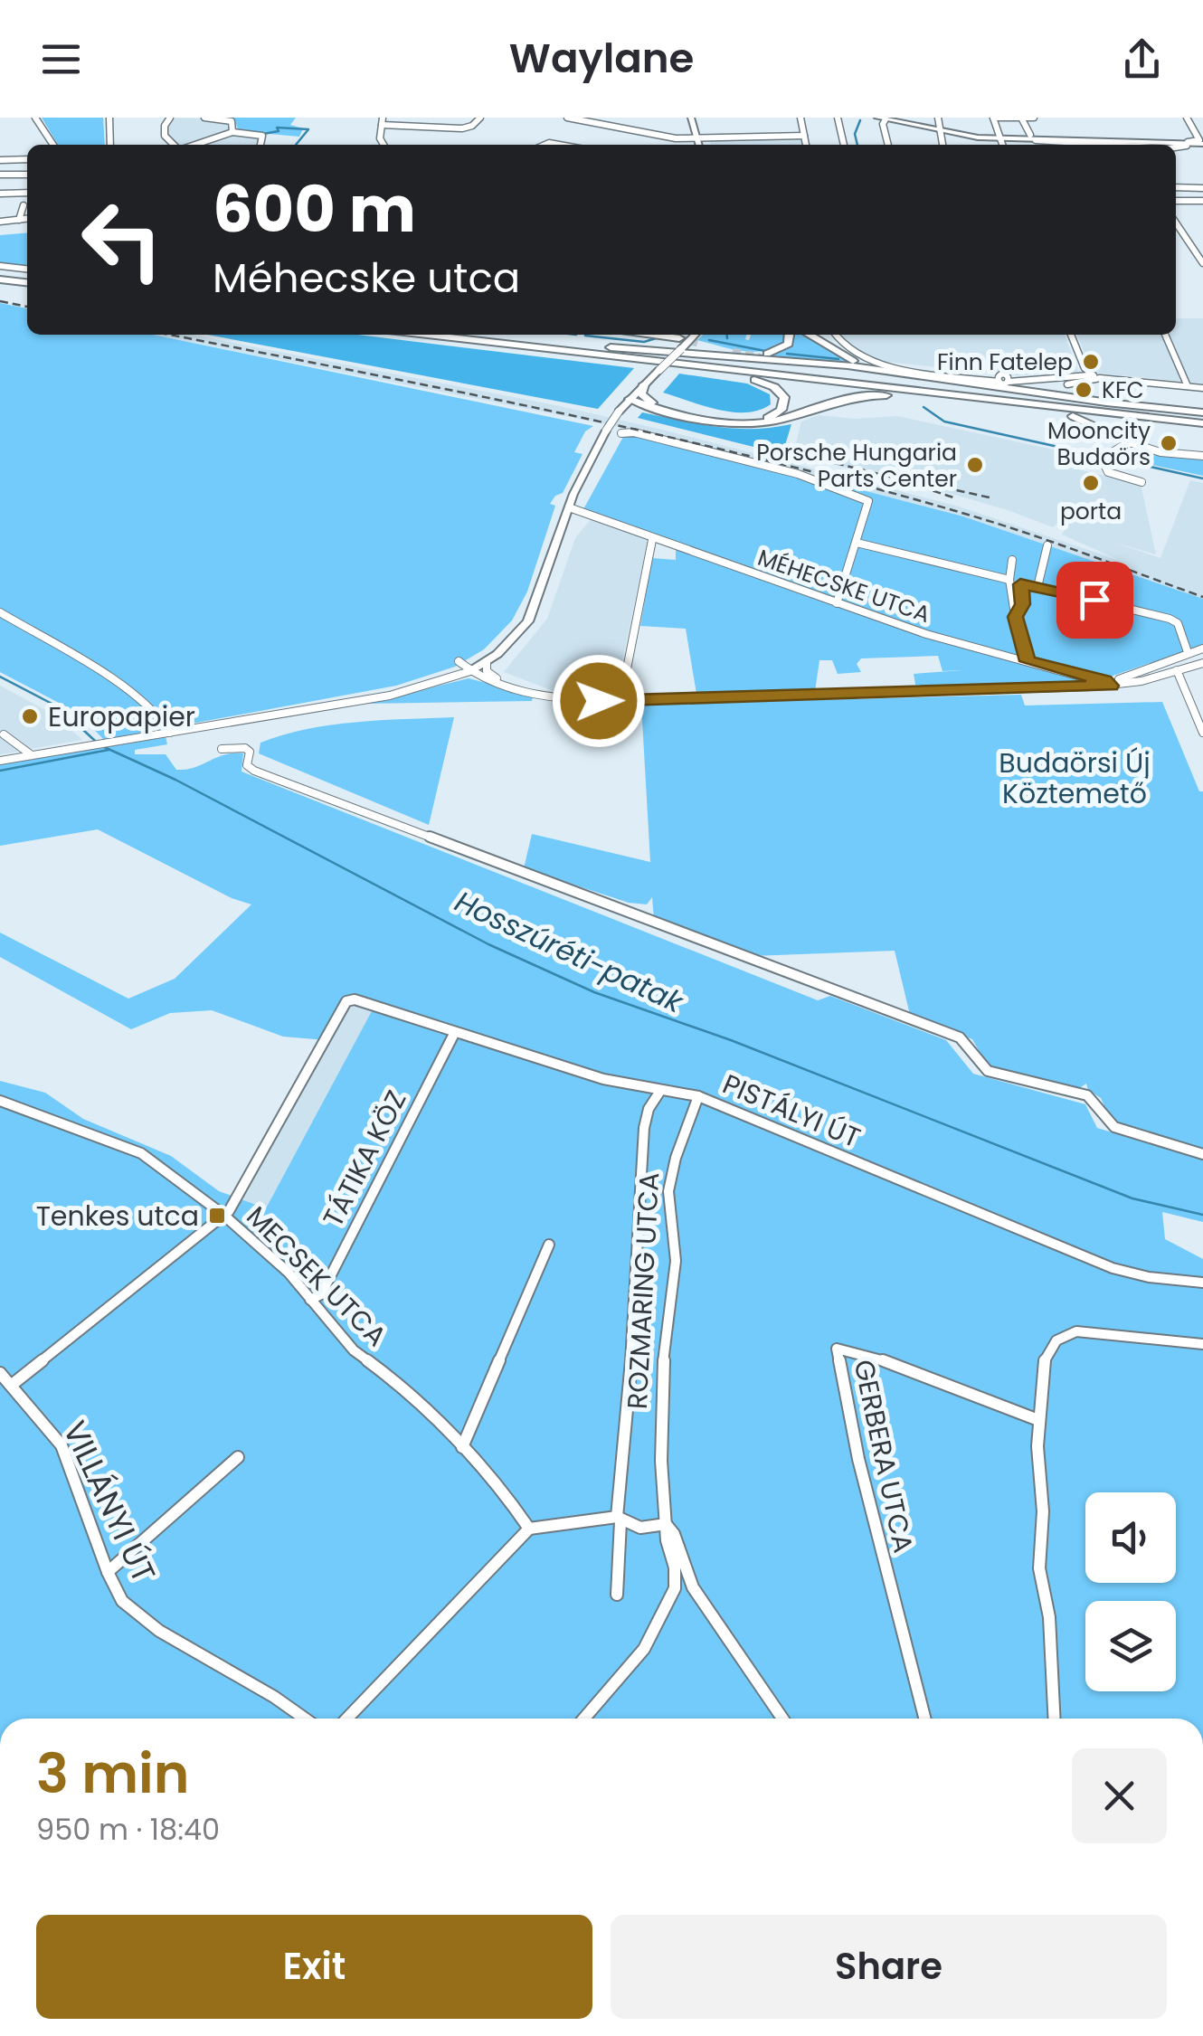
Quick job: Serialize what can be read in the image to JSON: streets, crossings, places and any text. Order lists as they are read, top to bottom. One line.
{"streets":{"street":["MÉHECSKE UTCA","PISTÁLYI ÚT","TÁTIKA KÖZ","MECSEK UTCA","ROZMARING UTCA","GERBERA UTCA","VILLÁNYI ÚT"]},"crossings":[["PISTÁLYI ÚT","TÁTIKA KÖZ"],["PISTÁLYI ÚT","MECSEK UTCA"],["PISTÁLYI ÚT","ROZMARING UTCA"],["TÁTIKA KÖZ","MECSEK UTCA"]],"water":["Hosszúréti-patak"],"parks":["Budaörsi Új Köztemető"],"places":{"other":["Finn Fatelep","KFC","Mooncity Budaörs","Porsche Hungaria Parts Center","porta","Europapier"],"transit":["Tenkes utca"]},"page":{"header":"Waylane","turn":["600 m","Méhecske utca"],"heading":["3 min","950 m · 18:40"],"buttons":["Exit","Share"]}}
